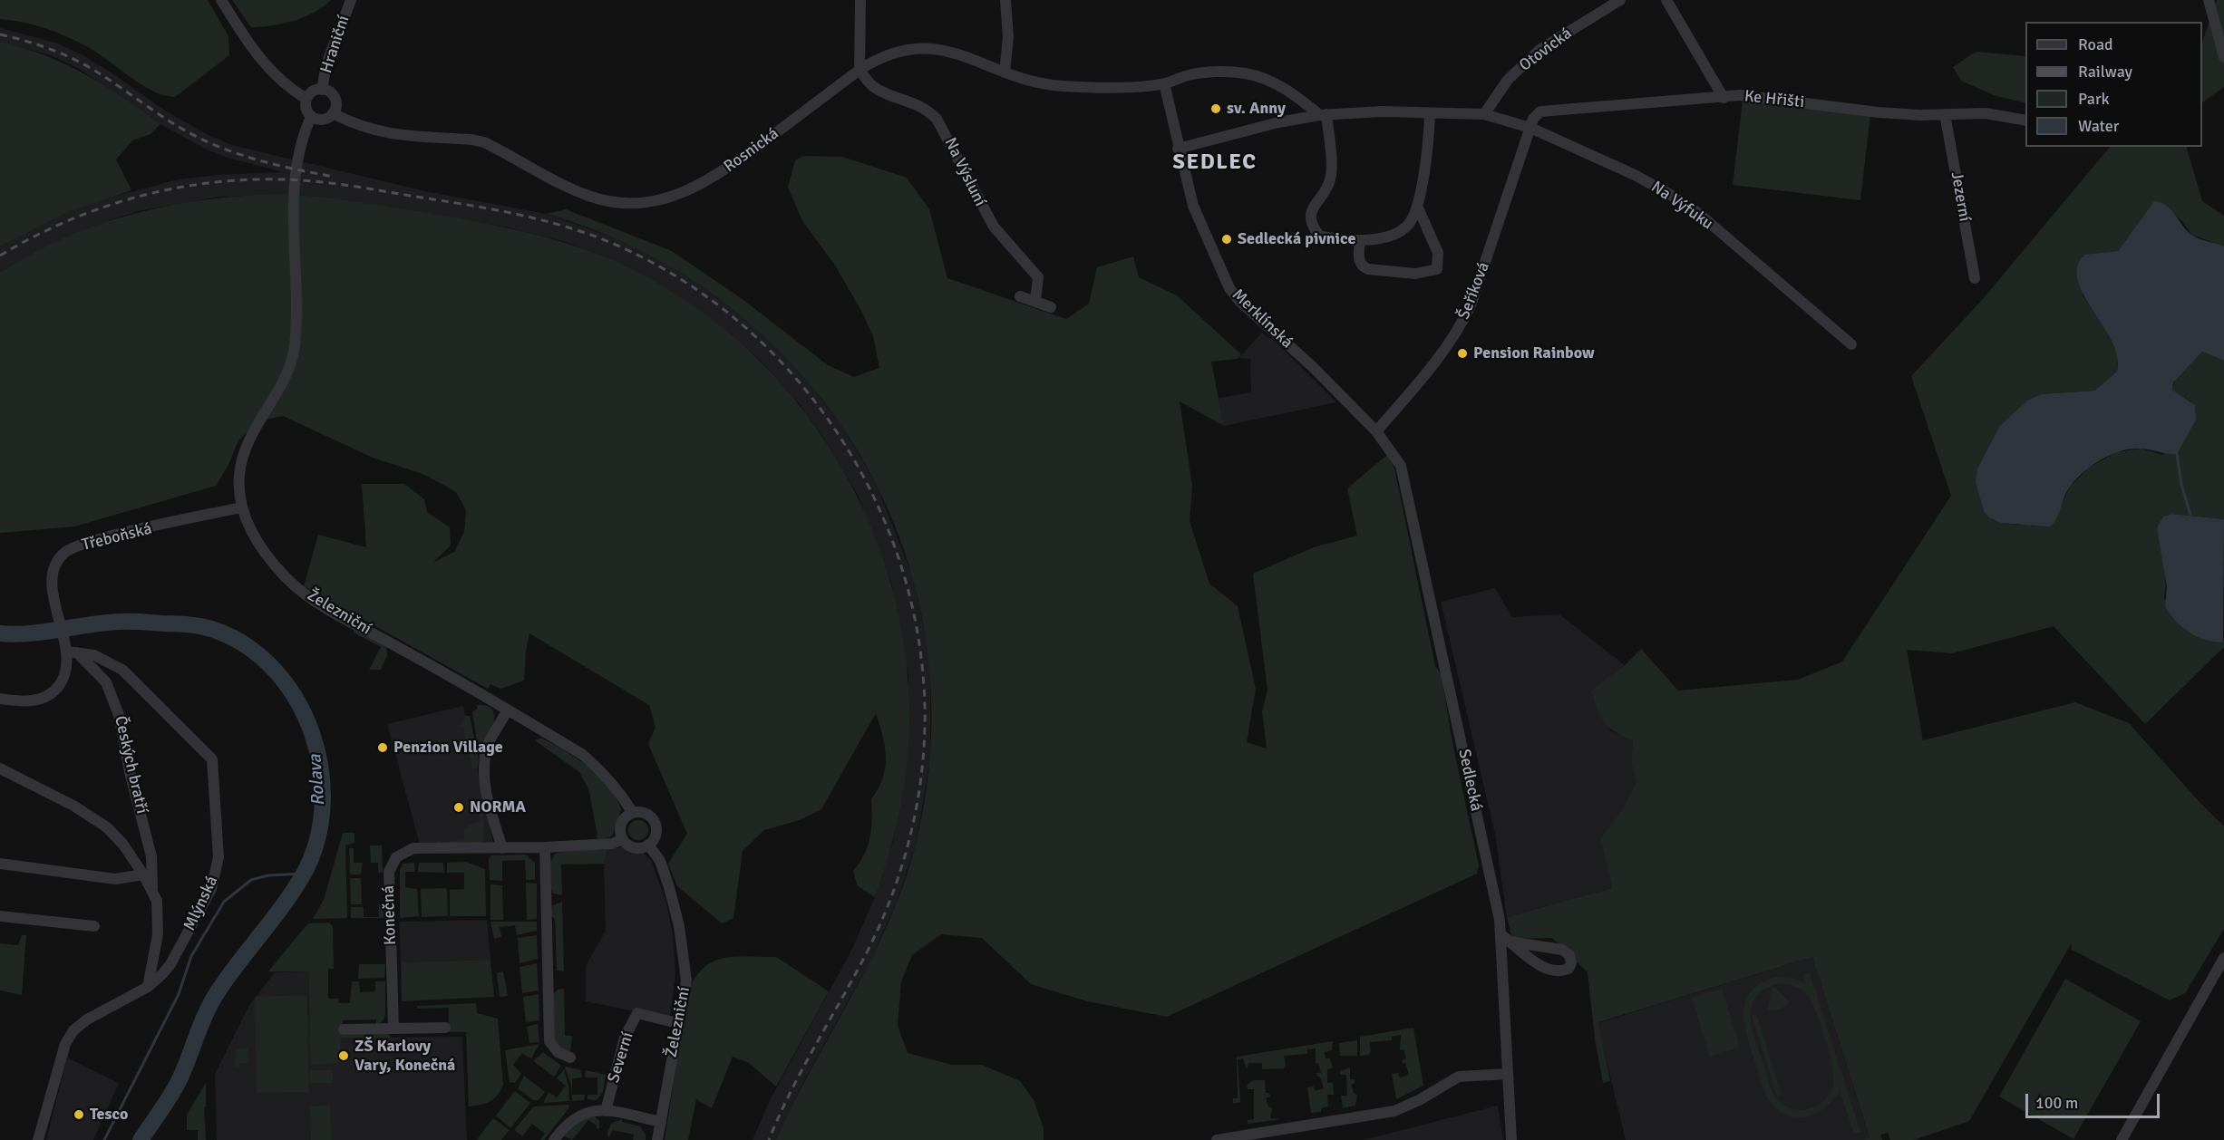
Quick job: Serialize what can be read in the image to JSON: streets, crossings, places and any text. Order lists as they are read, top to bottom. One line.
{"streets":{"street":["Hraniční","Otovická","Ke Hřišti","Rosnická","Na Výsluní","Jezerní","Na Výfuku","Šeříková","Merklínská","Třeboňská","Železniční","Českých bratří","Sedlecká","Mlýnská","Konečná","Severní"]},"crossings":[["Hraniční","Rosnická"],["Hraniční","Železniční"],["Otovická","Na Výfuku"],["Ke Hřišti","Jezerní"],["Ke Hřišti","Na Výfuku"],["Ke Hřišti","Šeříková"],["Rosnická","Na Výsluní"],["Rosnická","Merklínská"],["Rosnická","Železniční"],["Na Výfuku","Šeříková"],["Šeříková","Merklínská"],["Šeříková","Sedlecká"],["Merklínská","Sedlecká"],["Třeboňská","Železniční"],["Třeboňská","Českých bratří"],["Třeboňská","Mlýnská"],["Železniční","Konečná"],["Železniční","Severní"],["Českých bratří","Mlýnská"]],"districts":["SEDLEC"],"water":["Rolava"],"places":["sv. Anny","Sedlecká pivnice","Pension Rainbow","Penzion Village","NORMA","ZŠ Karlovy Vary, Konečná","Tesco"],"legend":["Road","Railway","Park","Water"],"scale_bar":"100 m"}
